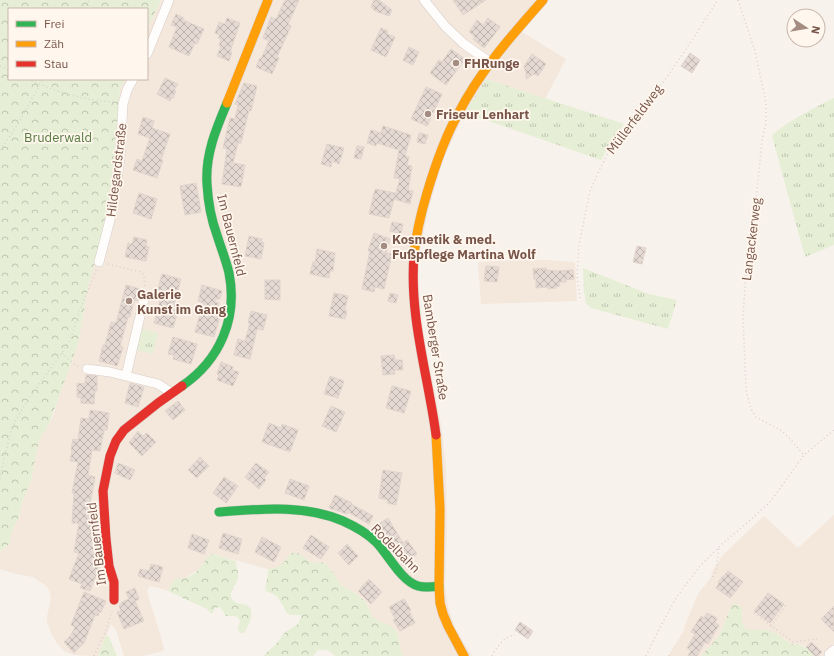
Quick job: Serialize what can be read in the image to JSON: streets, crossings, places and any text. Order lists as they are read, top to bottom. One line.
{"streets":{"street":["Hildegardstraße","Im Bauernfeld","Bamberger Straße","Rodelbahn"],"path":["Müllerfeldweg","Langackerweg"]},"crossings":[["Bamberger Straße","Rodelbahn"]],"parks":["Bruderwald"],"places":["FHRunge","Friseur Lenhart","Kosmetik & med. Fußpflege Martina Wolf","Galerie Kunst im Gang"],"legend":["Frei","Zäh","Stau"],"north":"right"}
